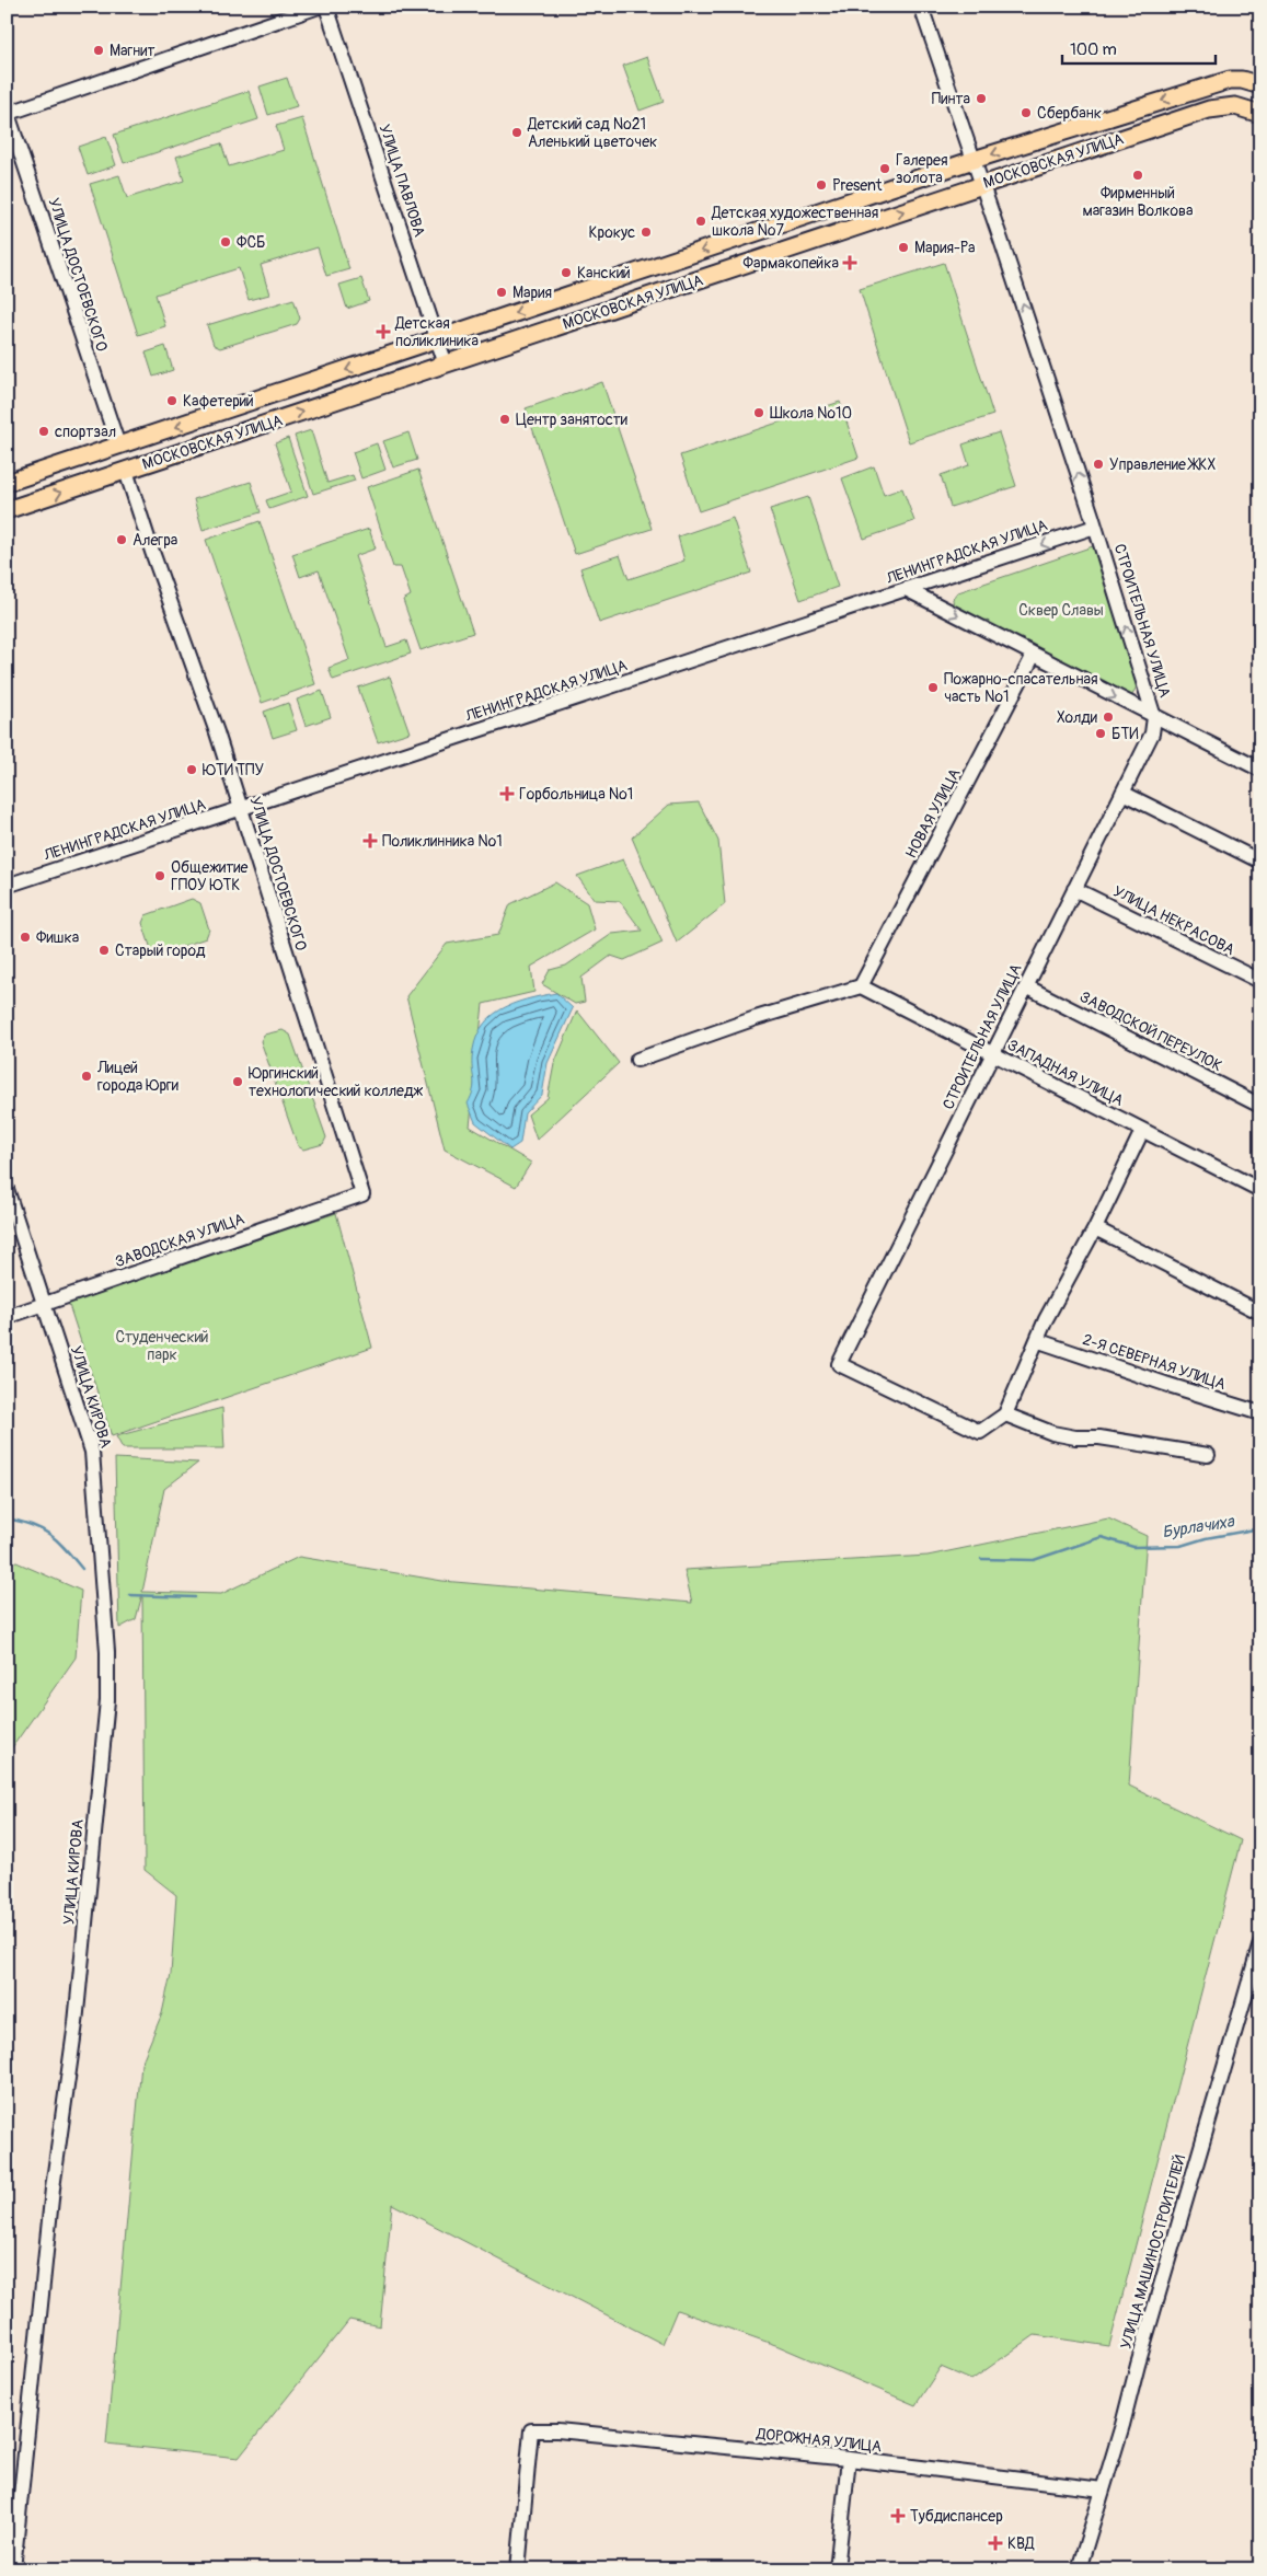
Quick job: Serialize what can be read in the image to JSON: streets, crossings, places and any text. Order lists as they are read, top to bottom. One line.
{"streets":{"main road":["МОСКОВСКАЯ УЛИЦА"],"street":["УЛИЦА ПАВЛОВА","УЛИЦА ДОСТОЕВСКОГО","ЛЕНИНГРАДСКАЯ УЛИЦА","СТРОИТЕЛЬНАЯ УЛИЦА","НОВАЯ УЛИЦА","УЛИЦА НЕКРАСОВА","ЗАВОДСКОЙ ПЕРЕУЛОК","ЗАПАДНАЯ УЛИЦА","ЗАВОДСКАЯ УЛИЦА","2-Я СЕВЕРНАЯ УЛИЦА","УЛИЦА КИРОВА","УЛИЦА МАШИНОСТРОИТЕЛЕЙ","ДОРОЖНАЯ УЛИЦА"]},"crossings":[["МОСКОВСКАЯ УЛИЦА","УЛИЦА ПАВЛОВА"],["МОСКОВСКАЯ УЛИЦА","УЛИЦА ДОСТОЕВСКОГО"],["МОСКОВСКАЯ УЛИЦА","СТРОИТЕЛЬНАЯ УЛИЦА"],["УЛИЦА ДОСТОЕВСКОГО","ЛЕНИНГРАДСКАЯ УЛИЦА"],["УЛИЦА ДОСТОЕВСКОГО","ЗАВОДСКАЯ УЛИЦА"],["ЛЕНИНГРАДСКАЯ УЛИЦА","СТРОИТЕЛЬНАЯ УЛИЦА"],["СТРОИТЕЛЬНАЯ УЛИЦА","УЛИЦА НЕКРАСОВА"],["СТРОИТЕЛЬНАЯ УЛИЦА","ЗАВОДСКОЙ ПЕРЕУЛОК"],["СТРОИТЕЛЬНАЯ УЛИЦА","ЗАПАДНАЯ УЛИЦА"],["НОВАЯ УЛИЦА","ЗАПАДНАЯ УЛИЦА"],["ЗАВОДСКАЯ УЛИЦА","УЛИЦА КИРОВА"],["УЛИЦА МАШИНОСТРОИТЕЛЕЙ","ДОРОЖНАЯ УЛИЦА"]],"water":["Бурлачиха"],"parks":["Сквер Славы","Студенческий парк"],"places":{"other":["Магнит","Пинта","Сбербанк","Детский сад №21 Аленький цветочек","Галерея золота","Фирменный магазин Волкова","Present","Детская художественная школа №7","Крокус","ФСБ","Мария-Ра","Канский","Мария","Кафетерий","Школа №10","Центр занятости","спортзал","Управление ЖКХ","Алегра","Пожарно-спасательная часть №1","Холди","БТИ","ЮТИ ТПУ","Общежитие ГПОУ ЮТК","Фишка","Старый город","Лицей города Юрги","Юргинский технологический колледж"],"health":["Фармакопейка","Детская поликлиника","Горбольница №1","Поликлинника №1","Тубдиспансер","КВД"]},"scale_bar":"100 m"}
